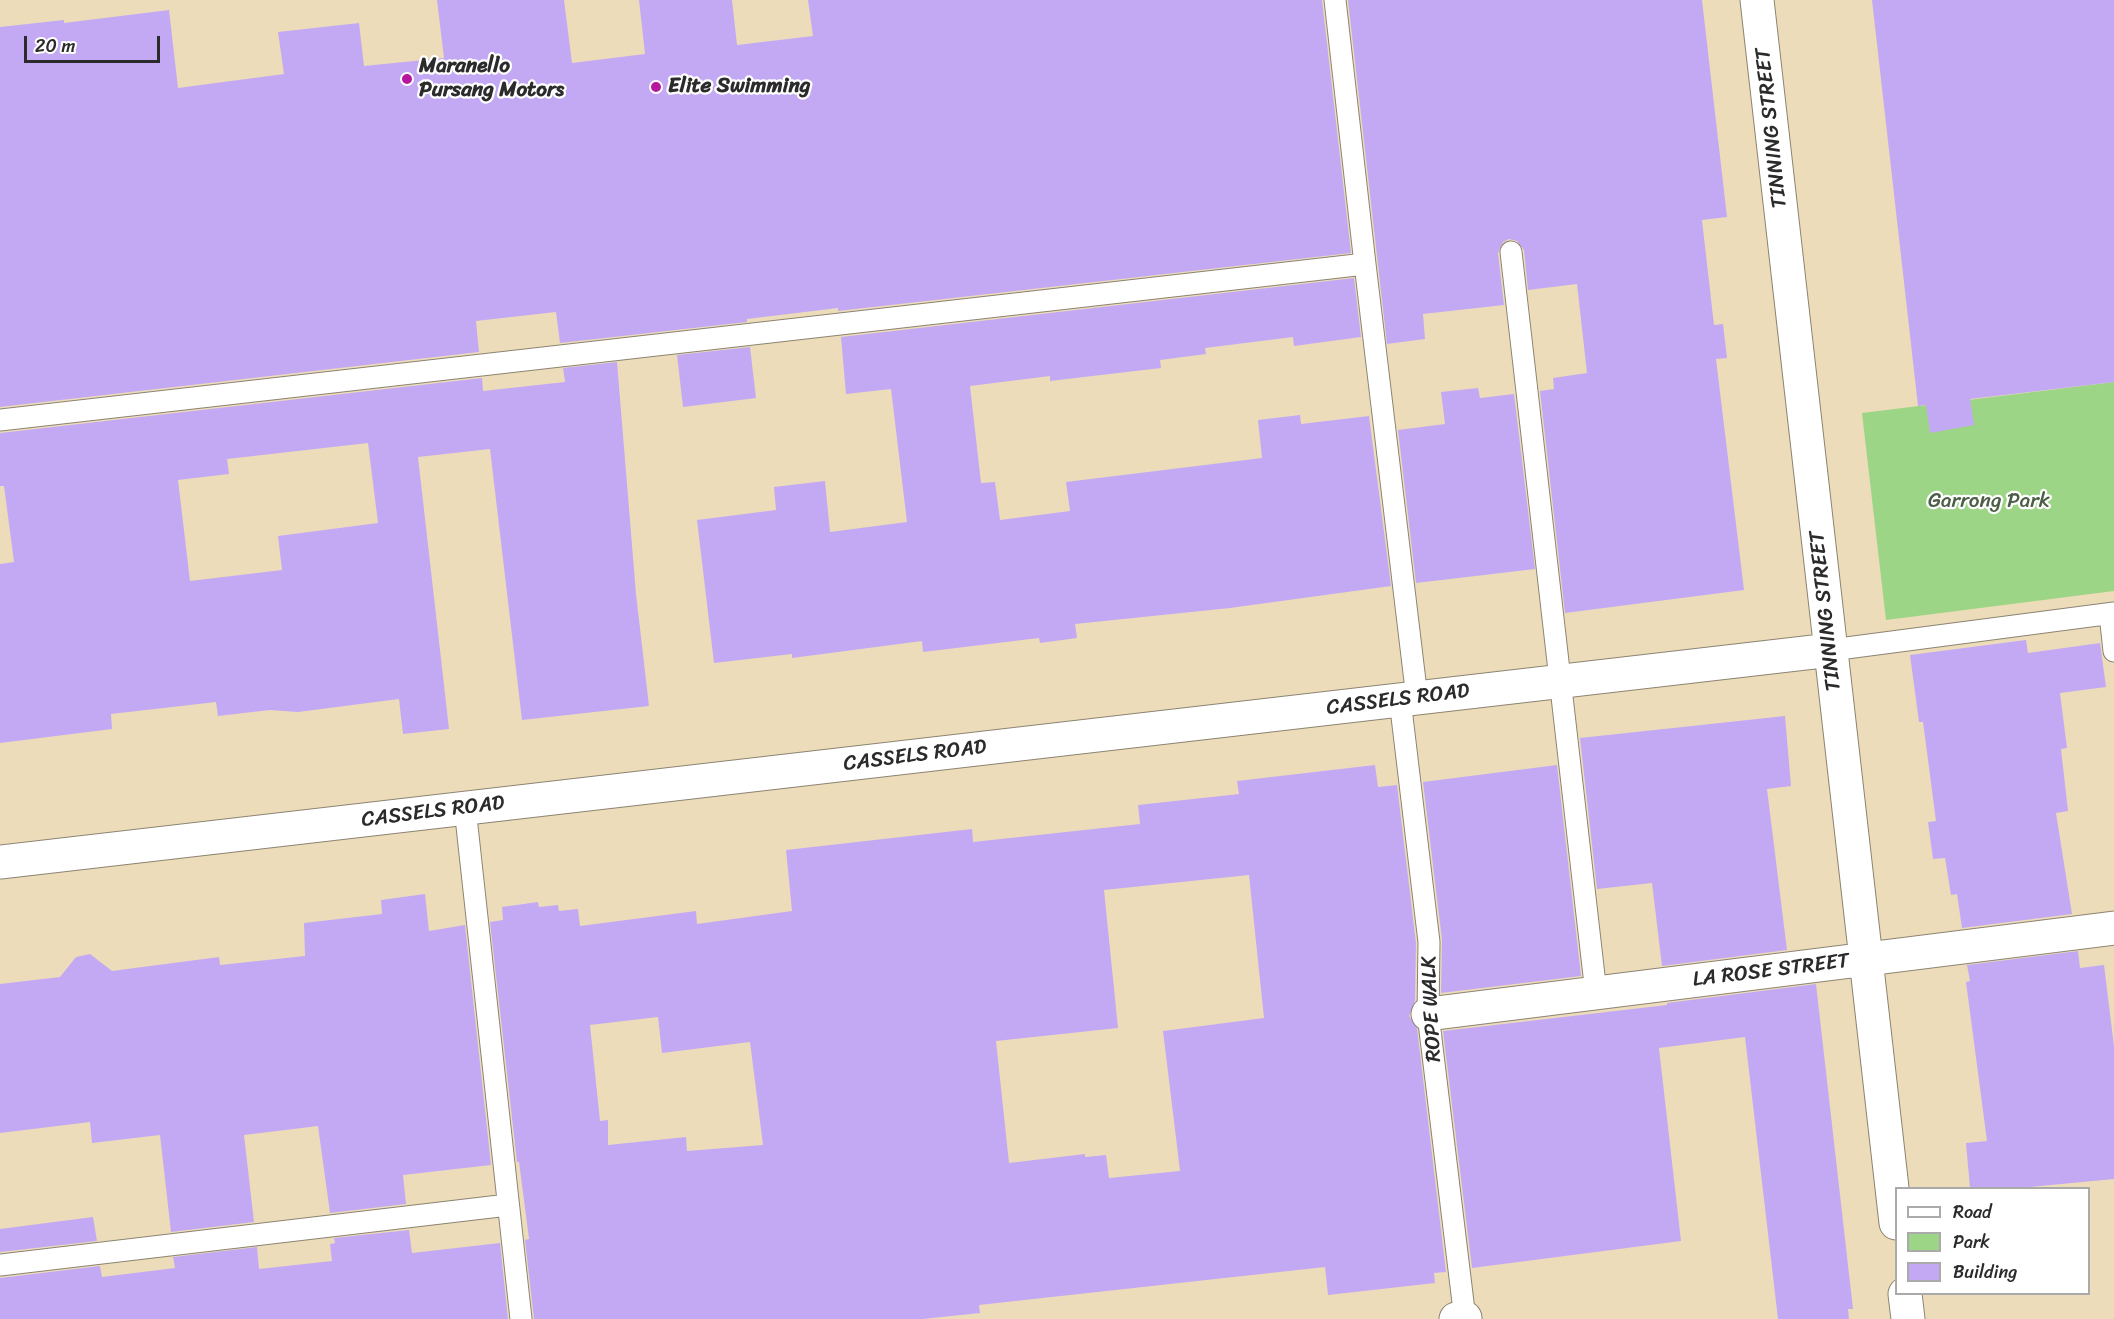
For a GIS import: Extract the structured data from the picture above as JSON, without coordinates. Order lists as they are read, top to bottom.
{
  "streets": {
    "street": ["TINNING STREET", "CASSELS ROAD", "LA ROSE STREET"],
    "lane": ["ROPE WALK"]
  },
  "crossings": [
    ["TINNING STREET", "CASSELS ROAD"],
    ["TINNING STREET", "LA ROSE STREET"],
    ["CASSELS ROAD", "ROPE WALK"],
    ["LA ROSE STREET", "ROPE WALK"]
  ],
  "parks": ["Garrong Park"],
  "places": ["Maranello Pursang Motors", "Elite Swimming"],
  "legend": ["Road", "Park", "Building"],
  "scale_bar": "20 m"
}
